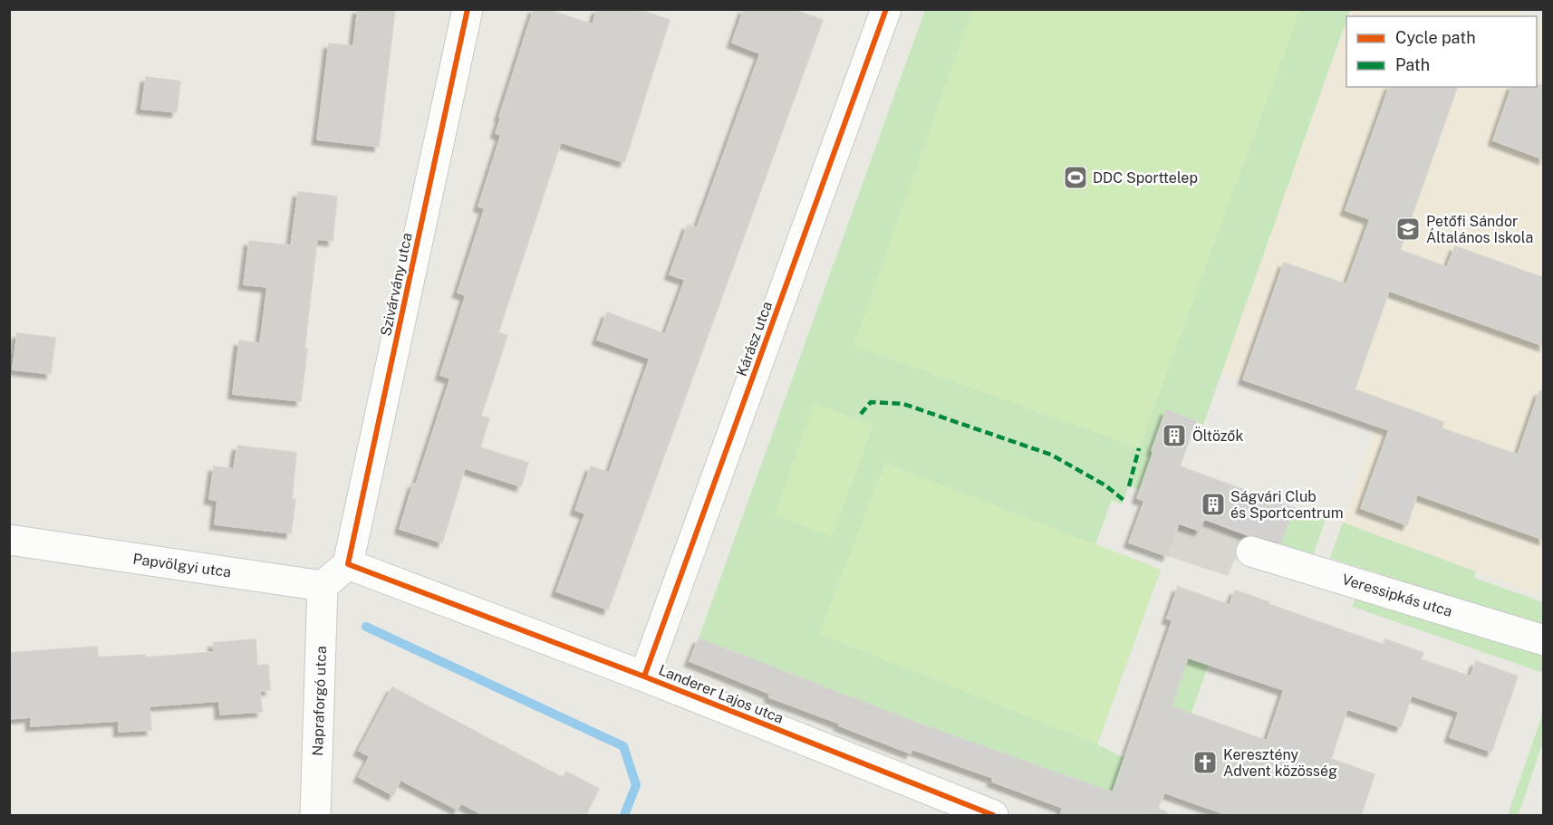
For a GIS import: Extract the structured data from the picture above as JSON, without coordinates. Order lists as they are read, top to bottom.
{
  "streets": {
    "street": [
      "Szivárvány utca",
      "Kárász utca",
      "Papvölgyi utca",
      "Veressipkás utca",
      "Landerer Lajos utca",
      "Napraforgó utca"
    ]
  },
  "crossings": [
    ["Szivárvány utca", "Landerer Lajos utca"],
    ["Kárász utca", "Landerer Lajos utca"],
    ["Papvölgyi utca", "Napraforgó utca"]
  ],
  "places": {
    "sports": ["DDC Sporttelep"],
    "school or university": ["Petőfi Sándor Általános Iskola"],
    "building": ["Öltözők", "Ságvári Club és Sportcentrum"],
    "church": ["Keresztény Advent közösség"]
  },
  "legend": ["Cycle path", "Path"]
}
